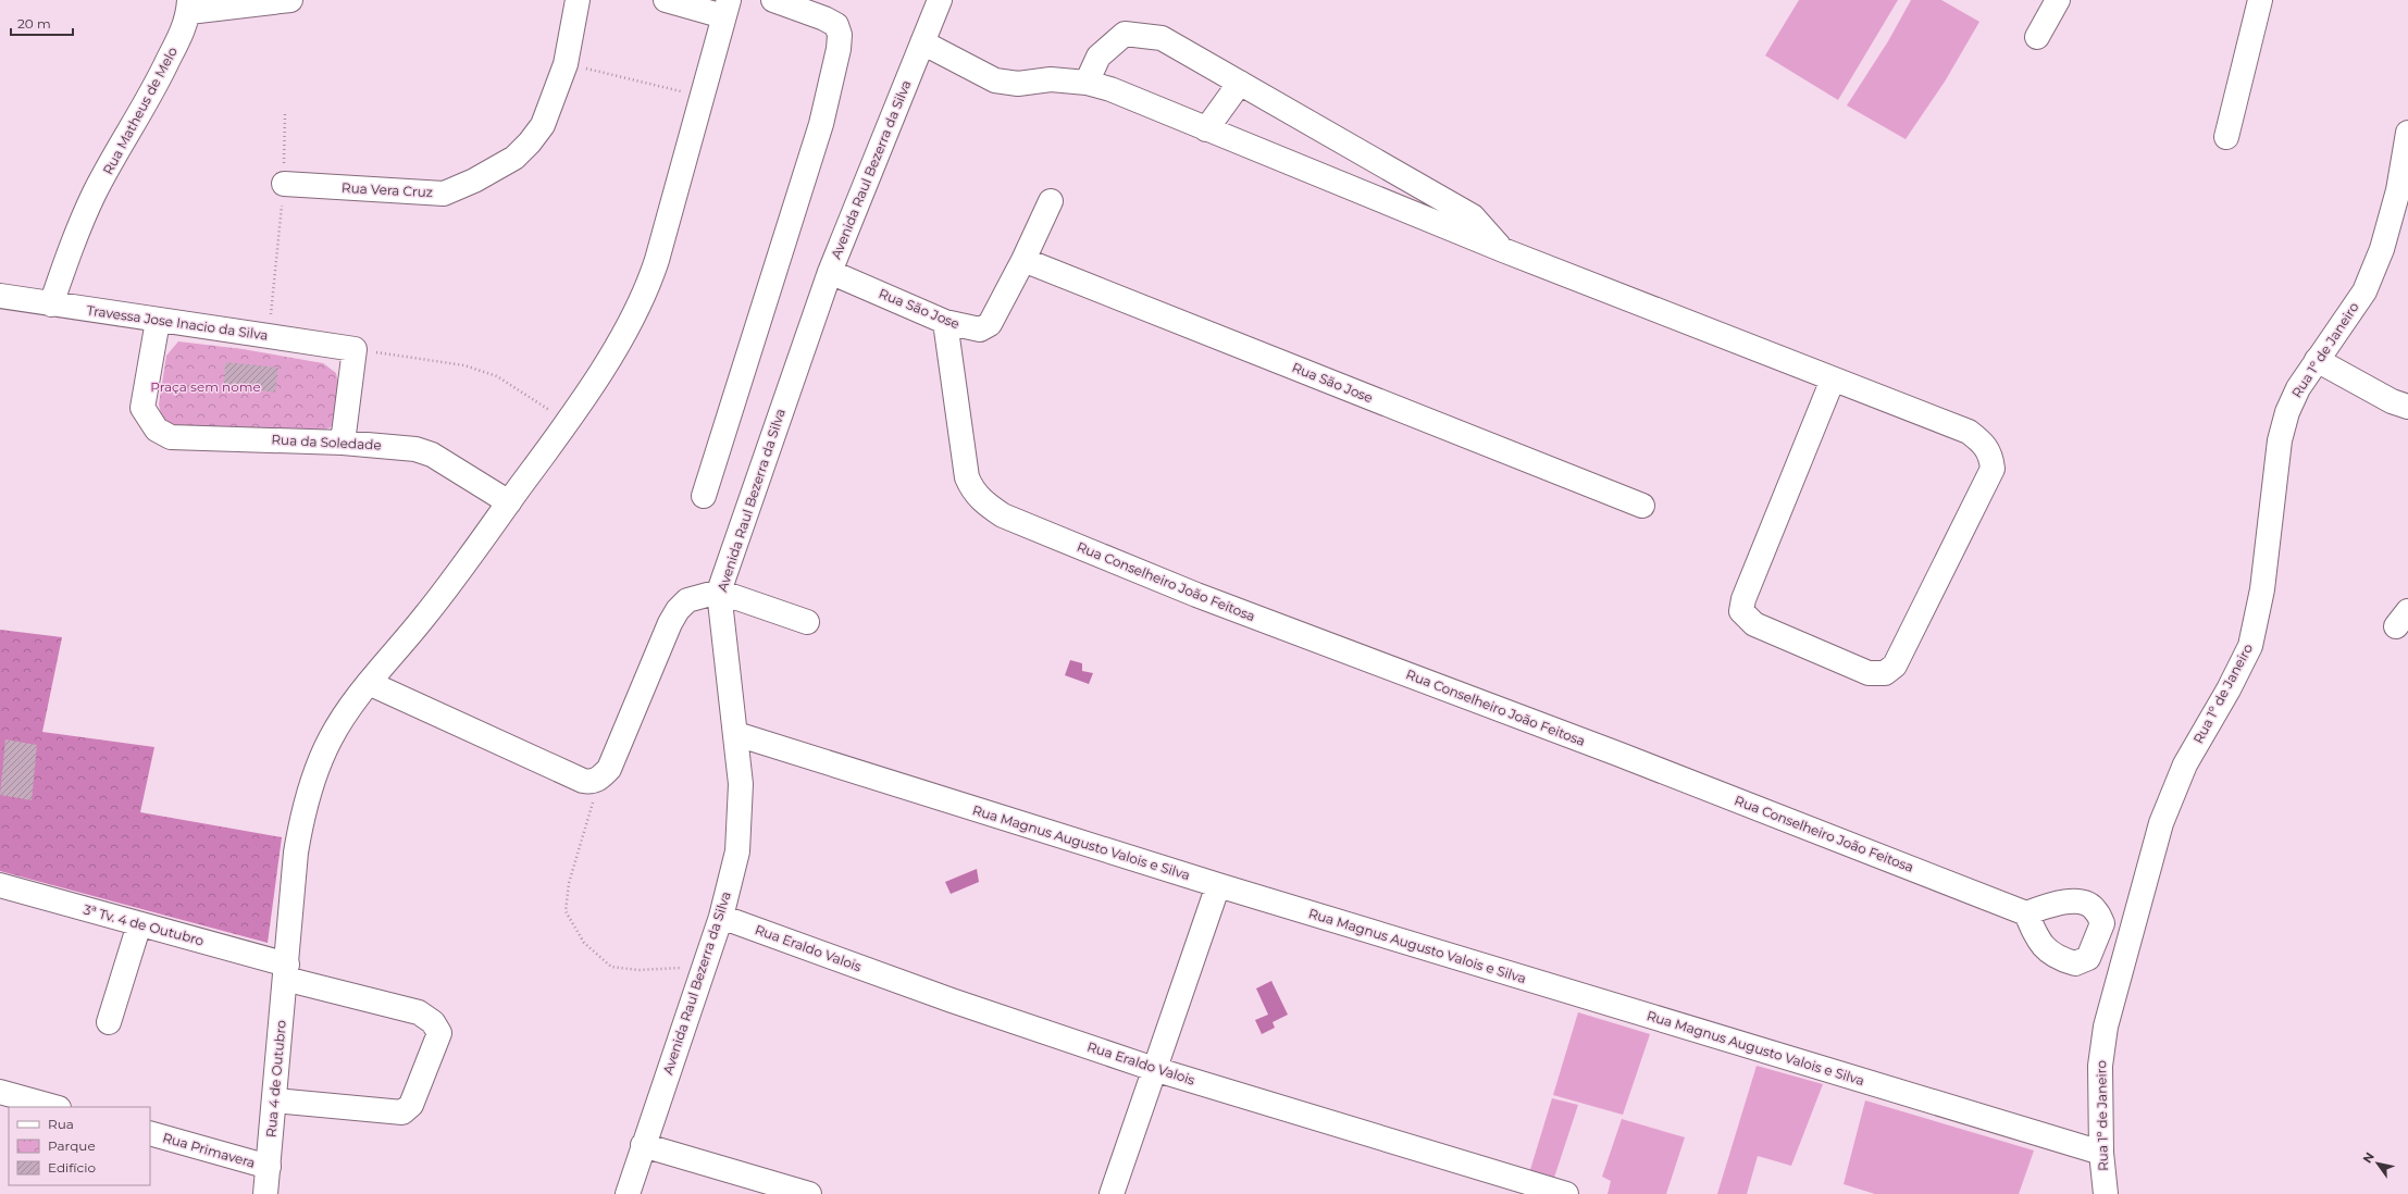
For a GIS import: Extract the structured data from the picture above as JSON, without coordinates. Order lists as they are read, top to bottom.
{
  "streets": {
    "street": [
      "Rua Matheus de Melo",
      "Avenida Raul Bezerra da Silva",
      "Rua Vera Cruz",
      "Rua São Jose",
      "Travessa Jose Inacio da Silva",
      "Rua 1º de Janeiro",
      "Rua da Soledade",
      "Rua Conselheiro João Feitosa",
      "Rua Magnus Augusto Valois e Silva",
      "3ª Tv. 4 de Outubro",
      "Rua Eraldo Valois",
      "Rua 4 de Outubro",
      "Rua Primavera"
    ]
  },
  "crossings": [
    ["Rua Matheus de Melo", "Travessa Jose Inacio da Silva"],
    ["Avenida Raul Bezerra da Silva", "Rua São Jose"],
    ["Avenida Raul Bezerra da Silva", "Rua Magnus Augusto Valois e Silva"],
    ["Avenida Raul Bezerra da Silva", "Rua Eraldo Valois"],
    ["Rua São Jose", "Rua Conselheiro João Feitosa"],
    ["Travessa Jose Inacio da Silva", "Rua da Soledade"],
    ["Rua 1º de Janeiro", "Rua Magnus Augusto Valois e Silva"],
    ["Rua da Soledade", "Rua 4 de Outubro"],
    ["3ª Tv. 4 de Outubro", "Rua 4 de Outubro"],
    ["Rua 4 de Outubro", "Rua Primavera"]
  ],
  "parks": ["Praça sem nome"],
  "legend": ["Rua", "Parque", "Edifício"],
  "scale_bar": "20 m",
  "north": "top left"
}
